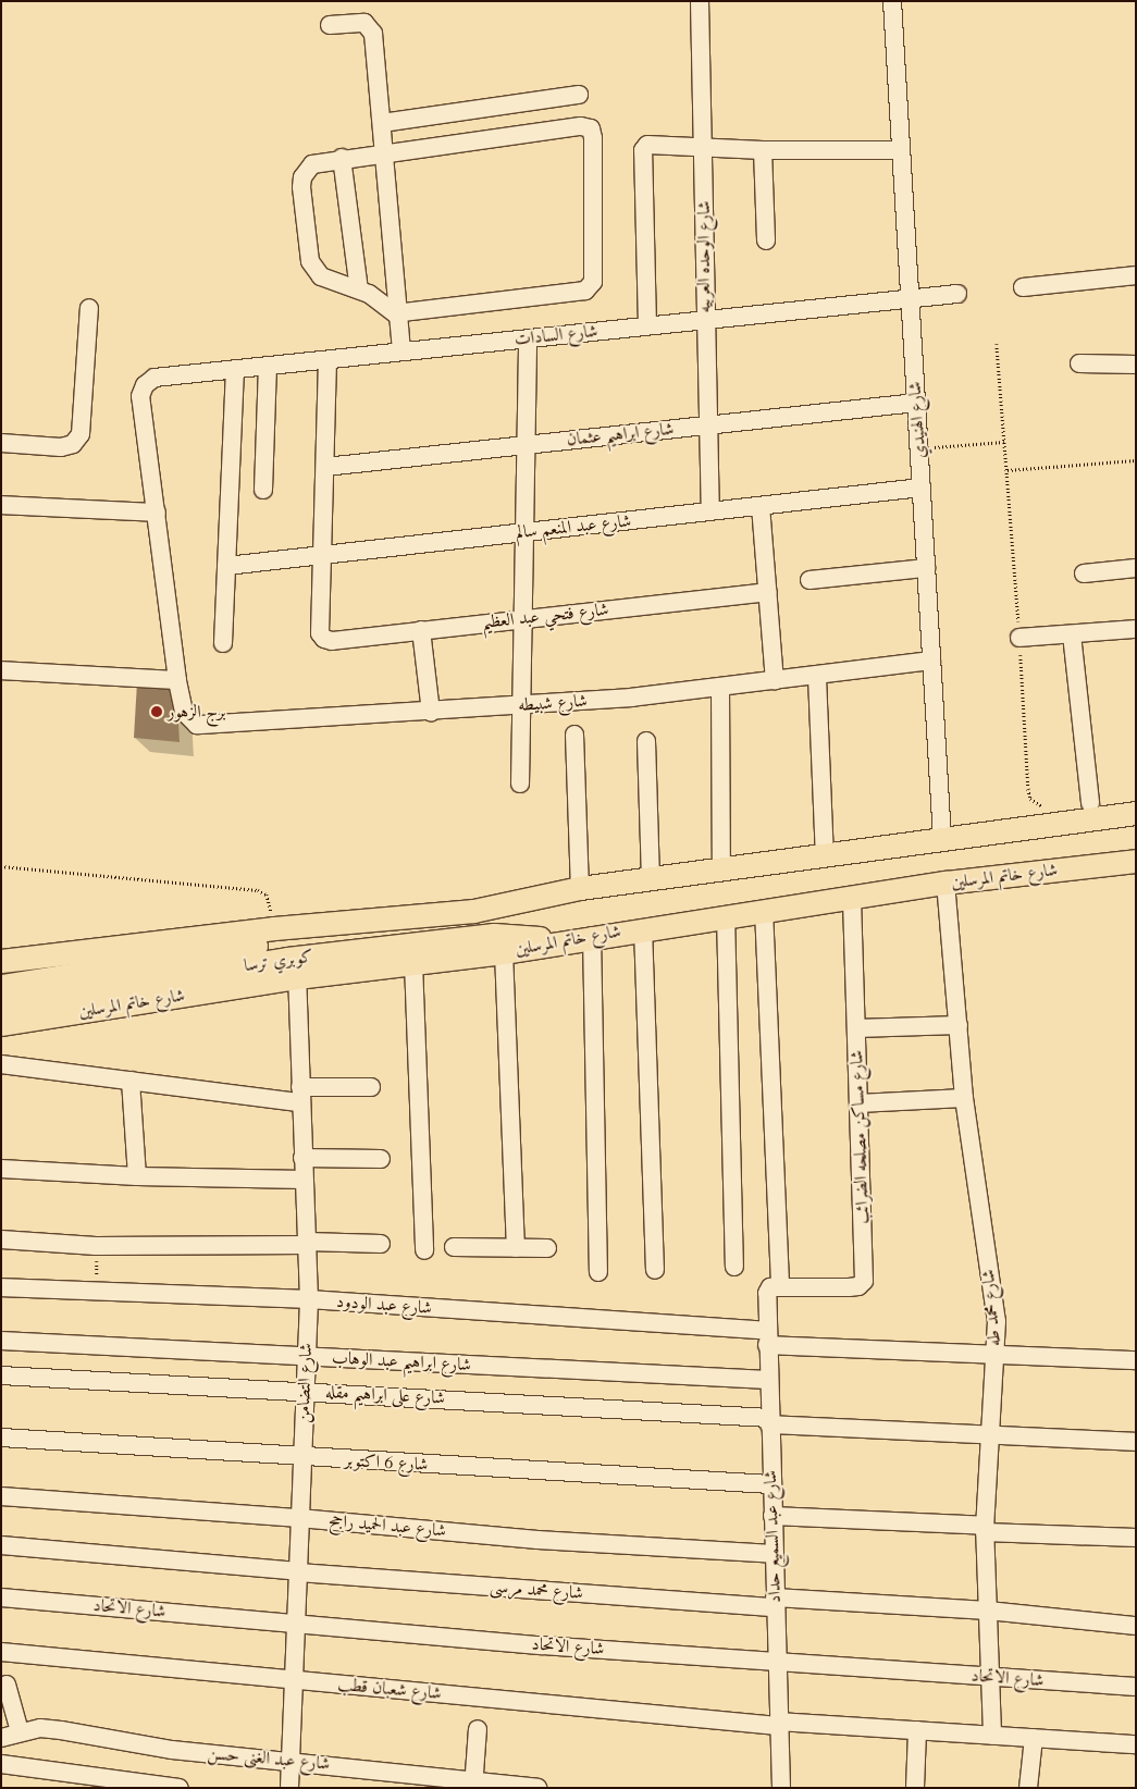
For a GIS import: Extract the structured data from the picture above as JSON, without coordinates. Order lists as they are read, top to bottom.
{
  "streets": {
    "main road": ["شارع خاتم المرسلين", "كوبري ترسا"],
    "street": [
      "شارع الوحده العربيه",
      "شارع السادات",
      "شارع الهنيدي",
      "شارع ابراهيم عثمان",
      "شارع عبد المنعم سالم",
      "شارع فتحي عبد العظيم",
      "شارع شبيطه",
      "شارع مساكن مصلحه الضرائب",
      "شارع عبد الودود",
      "شارع محمد طه",
      "شارع ابراهيم عبد الوهاب",
      "شارع التضامن",
      "شارع على ابراهيم مقله",
      "شارع 6 اكتوبر",
      "شارع عبد الحميد راجح",
      "شارع عبد السميع حداد",
      "شارع محمد مرسى",
      "شارع الاتحاد",
      "شارع شعبان قطب",
      "شارع عبد الغنى حسن"
    ]
  },
  "crossings": [
    ["شارع الوحده العربيه", "شارع السادات"],
    ["شارع الوحده العربيه", "شارع ابراهيم عثمان"],
    ["شارع الوحده العربيه", "شارع عبد المنعم سالم"],
    ["شارع السادات", "شارع الهنيدي"],
    ["شارع الهنيدي", "شارع ابراهيم عثمان"],
    ["شارع الهنيدي", "شارع عبد المنعم سالم"],
    ["شارع الهنيدي", "شارع شبيطه"],
    ["شارع عبد المنعم سالم", "شارع فتحي عبد العظيم"],
    ["شارع خاتم المرسلين", "كوبري ترسا"],
    ["شارع خاتم المرسلين", "شارع مساكن مصلحه الضرائب"],
    ["شارع خاتم المرسلين", "شارع محمد طه"],
    ["شارع خاتم المرسلين", "شارع التضامن"],
    ["شارع خاتم المرسلين", "شارع عبد السميع حداد"],
    ["شارع مساكن مصلحه الضرائب", "شارع عبد السميع حداد"],
    ["شارع عبد الودود", "شارع محمد طه"],
    ["شارع عبد الودود", "شارع التضامن"],
    ["شارع عبد الودود", "شارع عبد السميع حداد"],
    ["شارع محمد طه", "شارع على ابراهيم مقله"],
    ["شارع محمد طه", "شارع محمد مرسى"],
    ["شارع محمد طه", "شارع الاتحاد"],
    ["شارع محمد طه", "شارع شعبان قطب"],
    ["شارع ابراهيم عبد الوهاب", "شارع التضامن"],
    ["شارع ابراهيم عبد الوهاب", "شارع عبد السميع حداد"],
    ["شارع التضامن", "شارع على ابراهيم مقله"],
    ["شارع التضامن", "شارع 6 اكتوبر"],
    ["شارع التضامن", "شارع عبد الحميد راجح"],
    ["شارع التضامن", "شارع محمد مرسى"],
    ["شارع التضامن", "شارع الاتحاد"],
    ["شارع التضامن", "شارع شعبان قطب"],
    ["شارع التضامن", "شارع عبد الغنى حسن"],
    ["شارع على ابراهيم مقله", "شارع عبد السميع حداد"],
    ["شارع 6 اكتوبر", "شارع عبد السميع حداد"],
    ["شارع عبد الحميد راجح", "شارع عبد السميع حداد"],
    ["شارع عبد السميع حداد", "شارع محمد مرسى"],
    ["شارع عبد السميع حداد", "شارع الاتحاد"],
    ["شارع عبد السميع حداد", "شارع شعبان قطب"]
  ],
  "places": ["برج الزهور"]
}
